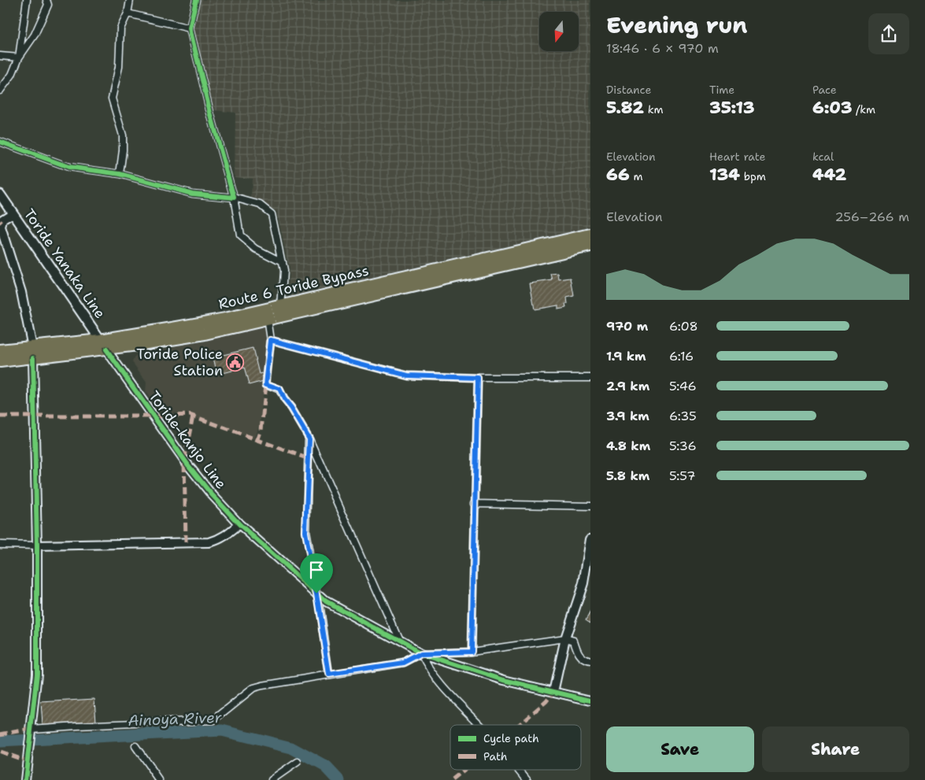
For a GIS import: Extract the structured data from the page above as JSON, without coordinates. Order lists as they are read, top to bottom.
{
  "streets": {
    "highway": ["Route 6 Toride Bypass"],
    "main road": ["Toride Yanaka Line"],
    "street": ["Toride-kanjo Line"]
  },
  "crossings": [
    ["Toride Yanaka Line", "Route 6 Toride Bypass"],
    ["Toride Yanaka Line", "Toride-kanjo Line"],
    ["Route 6 Toride Bypass", "Toride-kanjo Line"]
  ],
  "water": ["Ainoya River"],
  "places": {
    "public building": ["Toride Police Station"]
  },
  "legend": ["Cycle path", "Path"],
  "north": "bottom",
  "page": {
    "heading": ["Evening run", "18:46 · 6 × 970 m"],
    "stats": [
      ["Distance", "5.82 km"],
      ["Time", "35:13"],
      ["Pace", "6:03 /km"],
      ["Elevation", "66 m"],
      ["Heart rate", "134 bpm"],
      ["kcal", "442"]
    ],
    "chart": ["Elevation", "256–266 m"],
    "list": [
      {
        "name": "970 m",
        "note": "6:08"
      },
      {
        "name": "1.9 km",
        "note": "6:16"
      },
      {
        "name": "2.9 km",
        "note": "5:46"
      },
      {
        "name": "3.9 km",
        "note": "6:35"
      },
      {
        "name": "4.8 km",
        "note": "5:36"
      },
      {
        "name": "5.8 km",
        "note": "5:57"
      }
    ],
    "buttons": ["Save", "Share"]
  }
}
